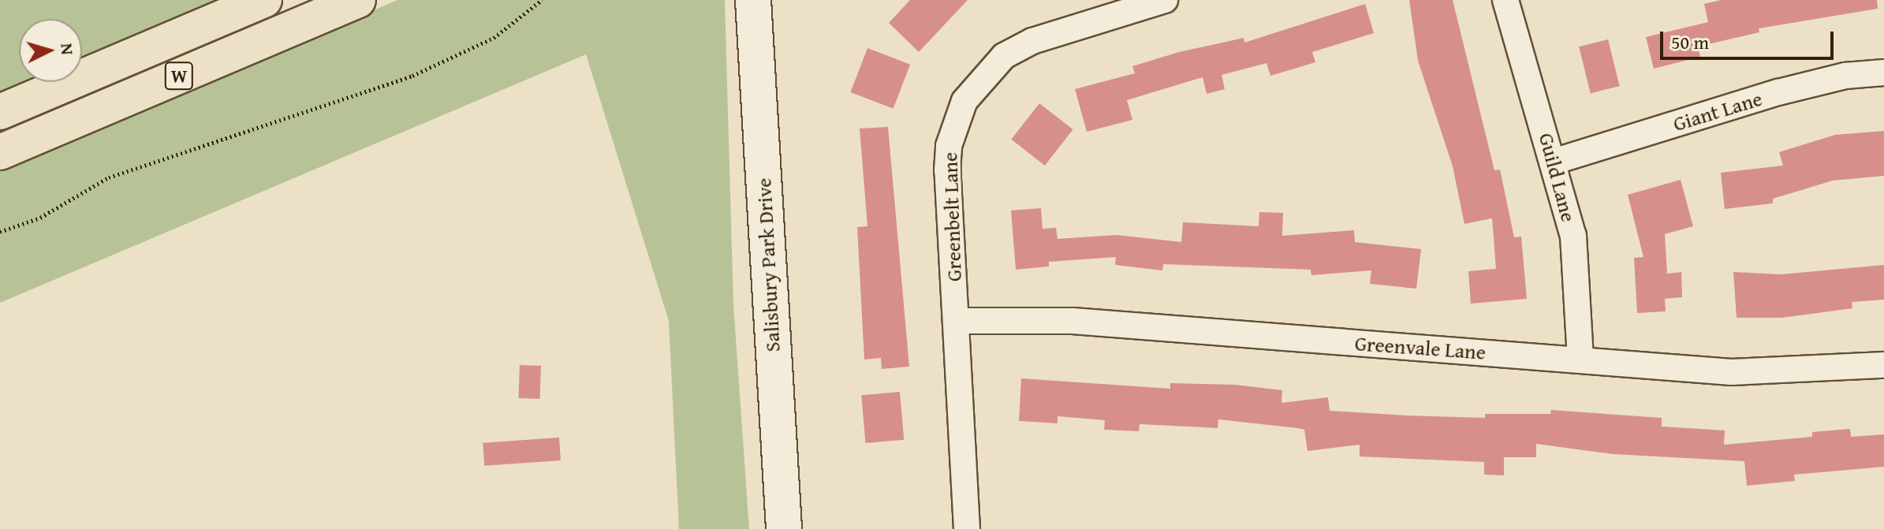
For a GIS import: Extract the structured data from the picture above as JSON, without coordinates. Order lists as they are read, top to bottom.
{
  "streets": {
    "highway": ["W"],
    "main road": ["Salisbury Park Drive"],
    "street": [
      "Giant Lane",
      "Guild Lane",
      "Greenbelt Lane",
      "Greenvale Lane"
    ]
  },
  "crossings": [
    ["Giant Lane", "Guild Lane"],
    ["Guild Lane", "Greenvale Lane"],
    ["Greenbelt Lane", "Greenvale Lane"]
  ],
  "scale_bar": "50 m",
  "north": "right"
}
